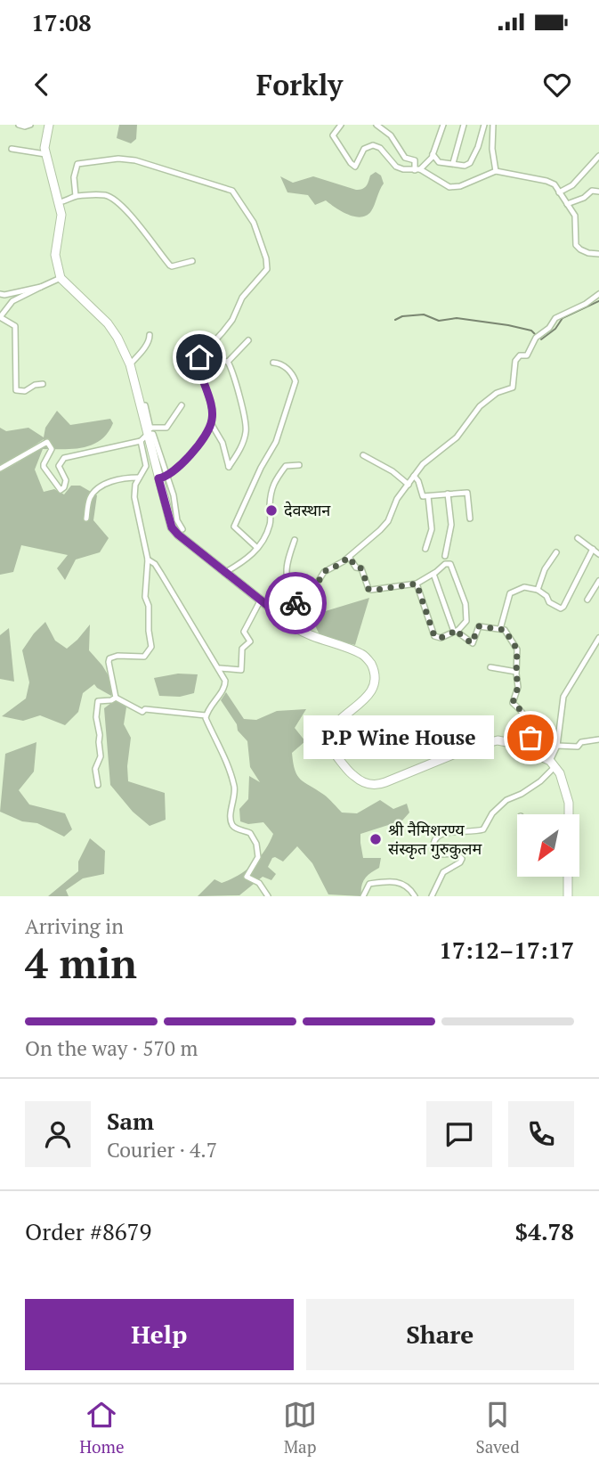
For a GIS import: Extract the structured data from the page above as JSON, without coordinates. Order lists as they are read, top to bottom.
{
  "places": ["देवस्थान", "P.P Wine House", "श्री नैमिशरण्य संस्कृत गुरुकुलम"],
  "north": "bottom left",
  "page": {
    "status": "17:08",
    "header": "Forkly",
    "bubble": "P.P Wine House",
    "heading": ["4 min", "Arriving in", "17:12–17:17"],
    "panel": [
      "Sam",
      "Courier · 4.7",
      "Order #8679",
      "$4.78"
    ],
    "bar": "On the way · 570 m",
    "buttons": ["Help", "Share"],
    "tabs": ["Home", "Map", "Saved"]
  }
}
